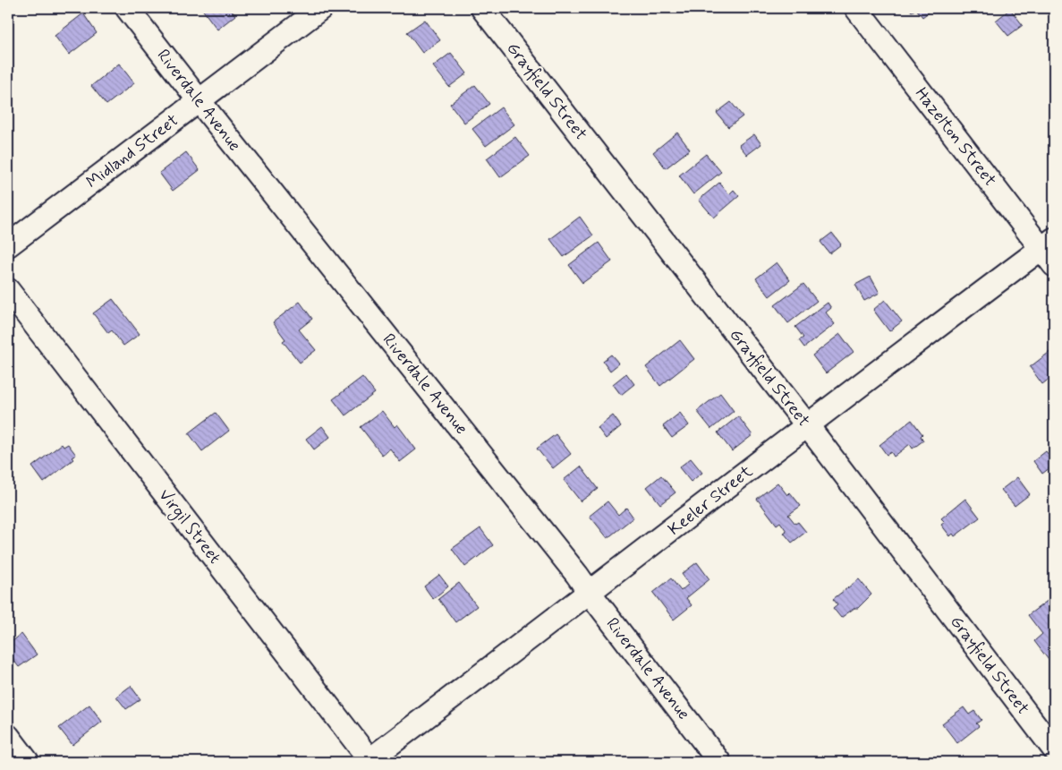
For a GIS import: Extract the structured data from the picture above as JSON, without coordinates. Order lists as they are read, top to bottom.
{
  "streets": {
    "street": [
      "Grayfield Street",
      "Riverdale Avenue",
      "Hazelton Street",
      "Midland Street",
      "Keeler Street",
      "Virgil Street"
    ]
  },
  "crossings": [
    ["Grayfield Street", "Keeler Street"],
    ["Riverdale Avenue", "Midland Street"],
    ["Riverdale Avenue", "Keeler Street"],
    ["Hazelton Street", "Keeler Street"],
    ["Keeler Street", "Virgil Street"]
  ]
}
